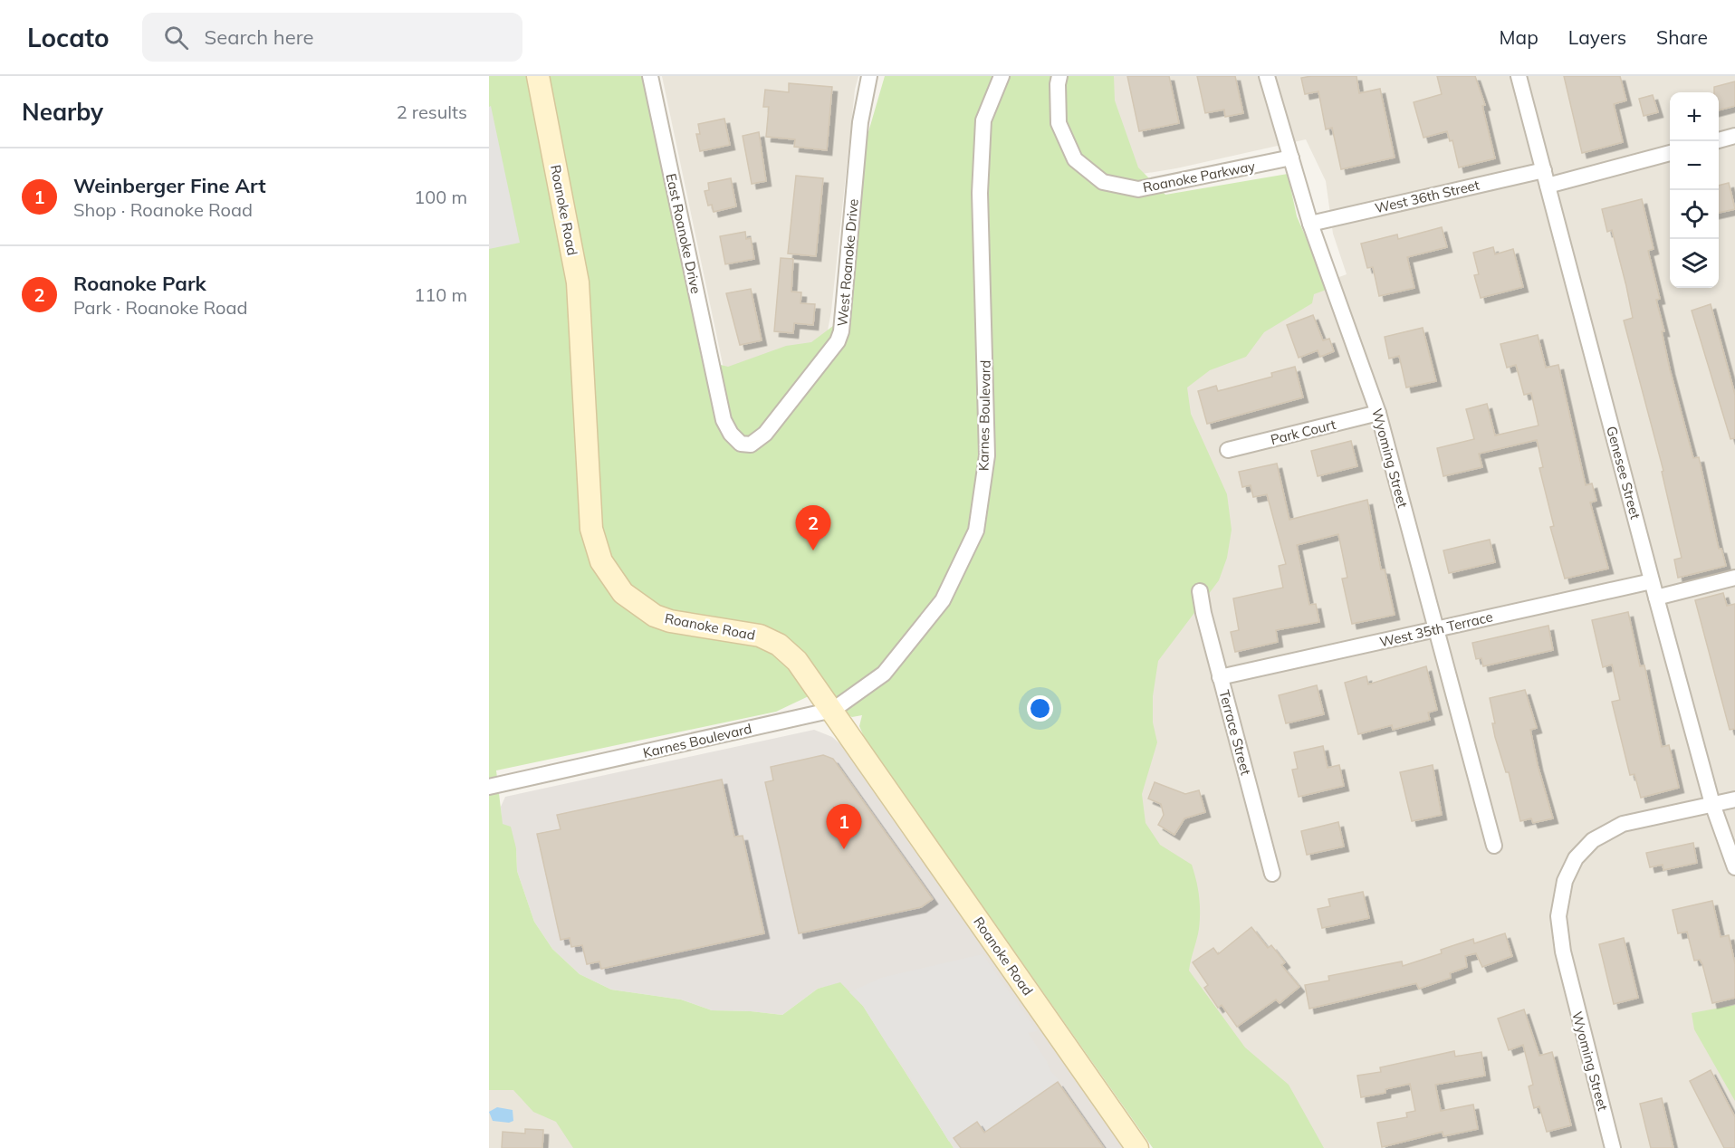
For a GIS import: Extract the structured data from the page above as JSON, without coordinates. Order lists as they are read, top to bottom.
{
  "streets": {
    "street": [
      "Roanoke Parkway",
      "West 36th Street",
      "Roanoke Road",
      "East Roanoke Drive",
      "West Roanoke Drive",
      "Karnes Boulevard",
      "Park Court",
      "Wyoming Street",
      "Genesee Street",
      "West 35th Terrace",
      "Terrace Street"
    ]
  },
  "crossings": [
    ["Roanoke Parkway", "Wyoming Street"],
    ["West 36th Street", "Wyoming Street"],
    ["West 36th Street", "Genesee Street"],
    ["Roanoke Road", "Karnes Boulevard"],
    ["East Roanoke Drive", "West Roanoke Drive"],
    ["Park Court", "Wyoming Street"],
    ["Wyoming Street", "Genesee Street"],
    ["Wyoming Street", "West 35th Terrace"],
    ["Genesee Street", "West 35th Terrace"],
    ["West 35th Terrace", "Terrace Street"]
  ],
  "page": {
    "header": "Locato",
    "search": "Search here",
    "nav": ["Map", "Layers", "Share"],
    "heading": ["Nearby", "2 results"],
    "map_buttons": ["+", "−"],
    "list": [
      {
        "mark": "1",
        "name": "Weinberger Fine Art",
        "note": "Shop · Roanoke Road",
        "value": "100 m"
      },
      {
        "mark": "2",
        "name": "Roanoke Park",
        "note": "Park · Roanoke Road",
        "value": "110 m"
      }
    ],
    "pins": ["2", "1"]
  }
}
